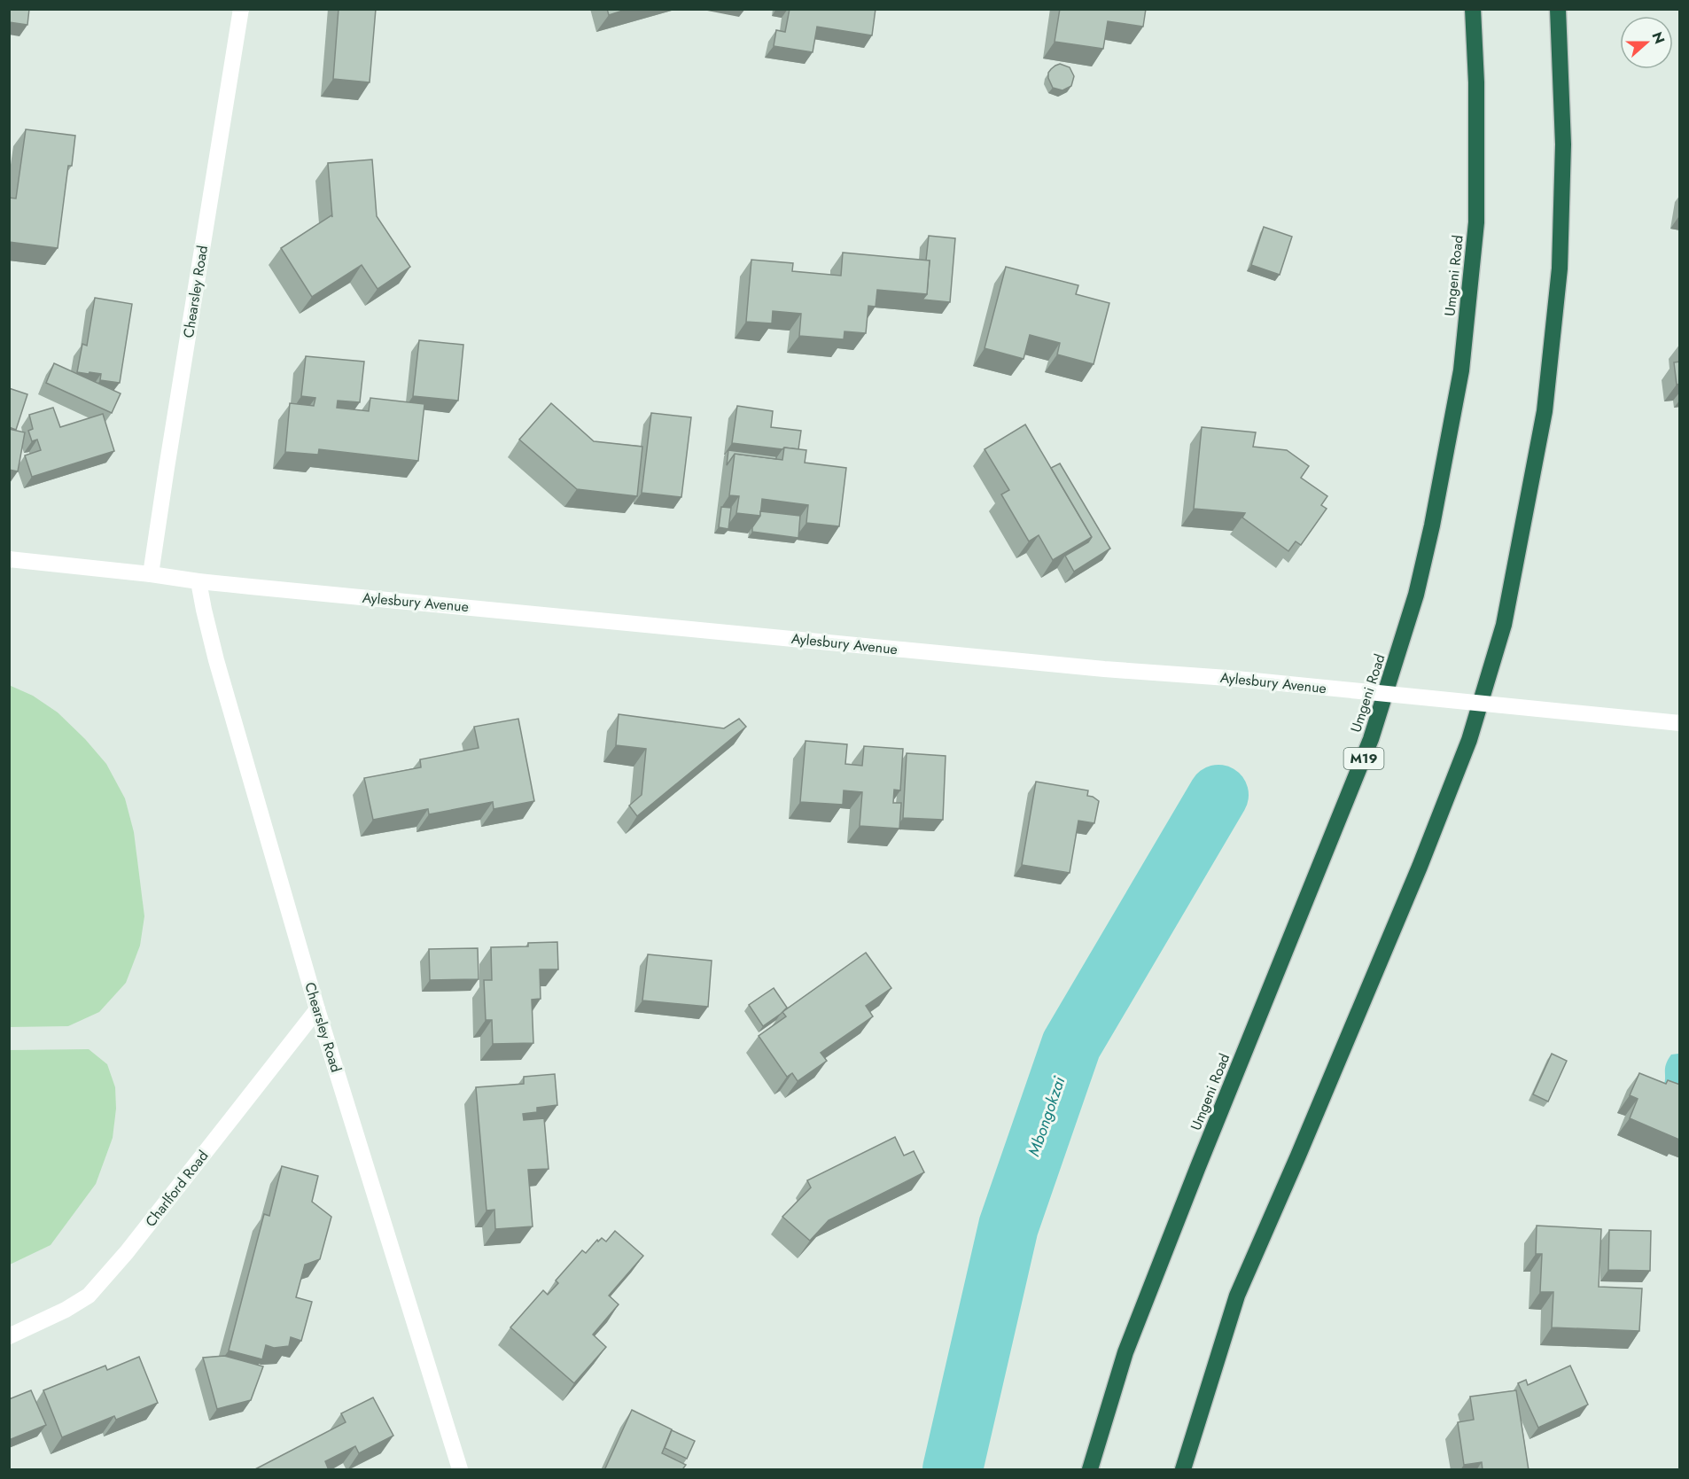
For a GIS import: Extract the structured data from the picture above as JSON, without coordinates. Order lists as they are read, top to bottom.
{
  "streets": {
    "highway": ["Umgeni Road", "M19"],
    "street": ["Chearsley Road", "Aylesbury Avenue", "Charlford Road"]
  },
  "crossings": [
    ["Chearsley Road", "Aylesbury Avenue"],
    ["Chearsley Road", "Charlford Road"]
  ],
  "water": ["Mbongokzai"],
  "north": "right"
}
